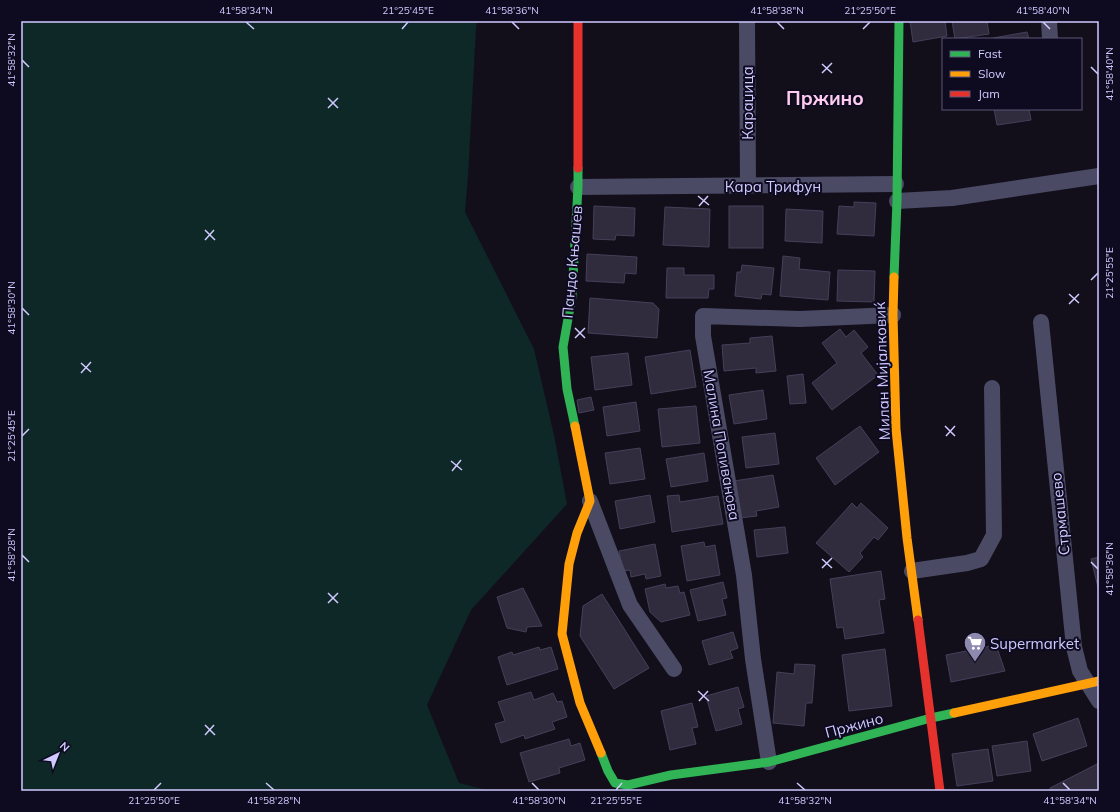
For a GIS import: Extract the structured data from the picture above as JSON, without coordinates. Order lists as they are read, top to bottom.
{
  "streets": {
    "street": [
      "Караџица",
      "Кара Трифун",
      "Пандо Књашев",
      "Милан Мијалковиќ",
      "Малина Попиванова",
      "Стрмашево",
      "Пржино"
    ]
  },
  "crossings": [
    ["Караџица", "Кара Трифун"],
    ["Кара Трифун", "Пандо Књашев"],
    ["Кара Трифун", "Милан Мијалковиќ"],
    ["Пандо Књашев", "Пржино"],
    ["Милан Мијалковиќ", "Малина Попиванова"],
    ["Милан Мијалковиќ", "Пржино"],
    ["Малина Попиванова", "Пржино"],
    ["Стрмашево", "Пржино"]
  ],
  "districts": ["Пржино"],
  "places": {
    "supermarket": ["Supermarket"]
  },
  "legend": ["Fast", "Slow", "Jam"],
  "north": "top right",
  "coordinates": [
    "41°58'34\"N",
    "21°25'45\"E",
    "41°58'36\"N",
    "41°58'38\"N",
    "21°25'50\"E",
    "41°58'40\"N",
    "41°58'32\"N",
    "21°25'55\"E",
    "41°58'30\"N",
    "41°58'28\"N"
  ]
}
